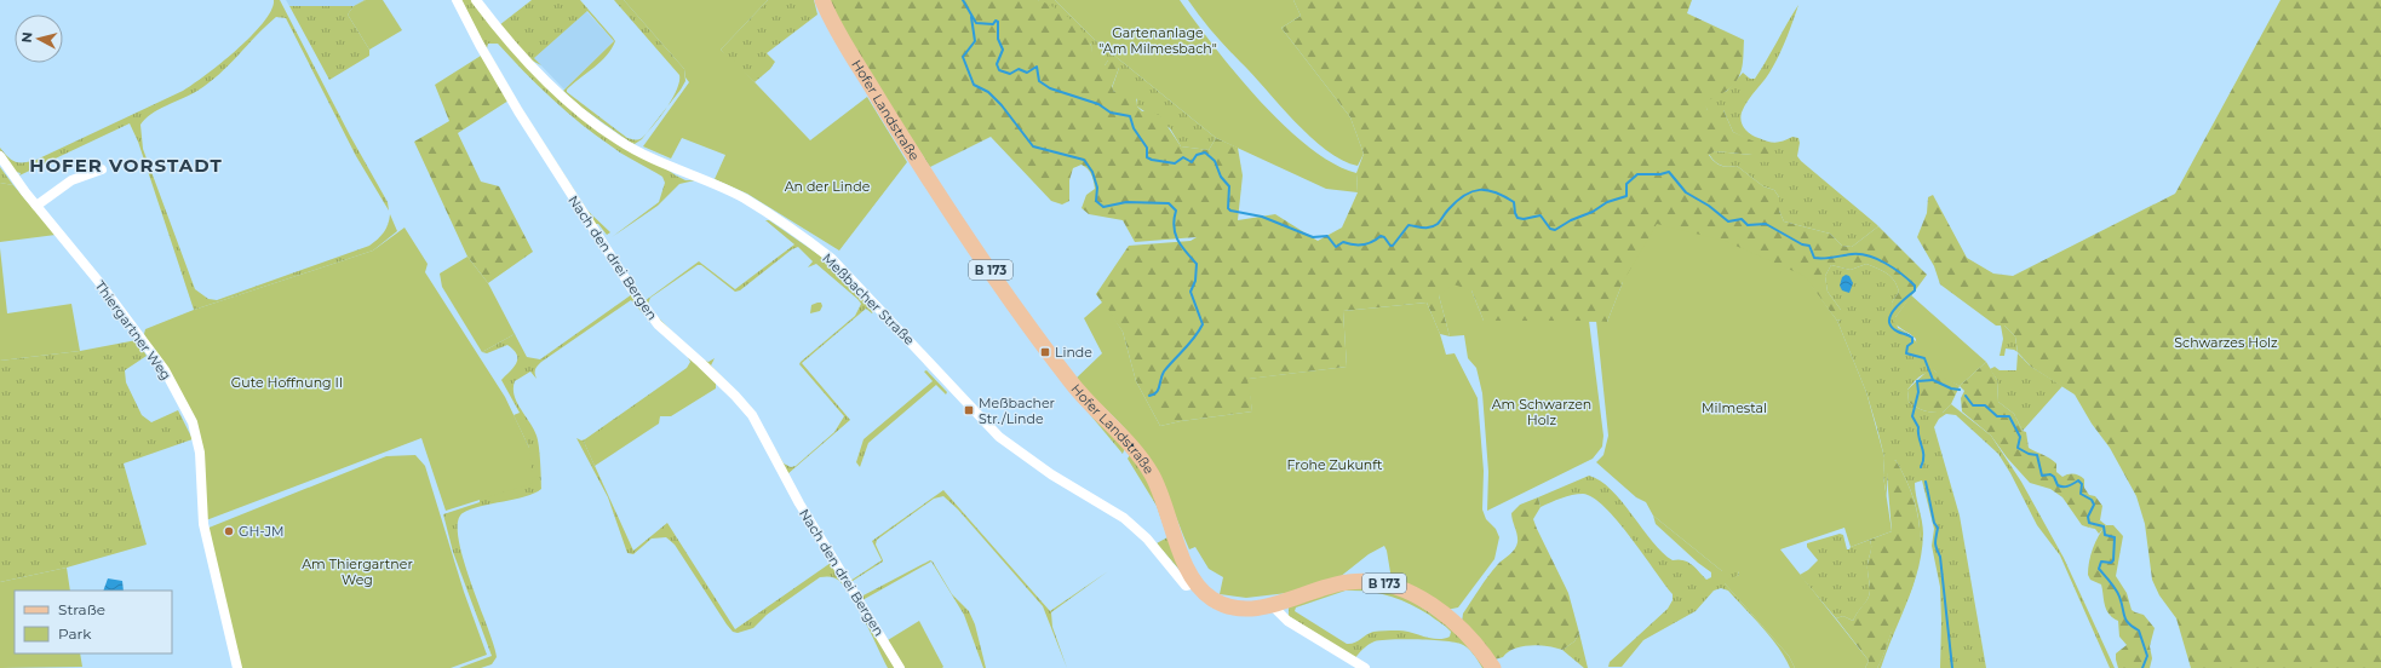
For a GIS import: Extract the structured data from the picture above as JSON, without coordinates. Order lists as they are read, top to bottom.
{
  "streets": {
    "main road": ["Hofer Landstraße", "B 173"],
    "street": ["Nach den drei Bergen", "Meßbacher Straße", "Thiergartner Weg"]
  },
  "crossings": [
    ["Hofer Landstraße", "Meßbacher Straße"]
  ],
  "districts": ["HOFER VORSTADT"],
  "parks": [
    "Gartenanlage \"Am Milmesbach\"",
    "An der Linde",
    "Schwarzes Holz",
    "Gute Hoffnung II",
    "Am Schwarzen Holz",
    "Milmestal",
    "Frohe Zukunft",
    "Am Thiergartner Weg"
  ],
  "places": {
    "transit": ["Linde", "Meßbacher Str./Linde"],
    "other": ["GH-JM"]
  },
  "legend": ["Straße", "Park"],
  "north": "left"
}
